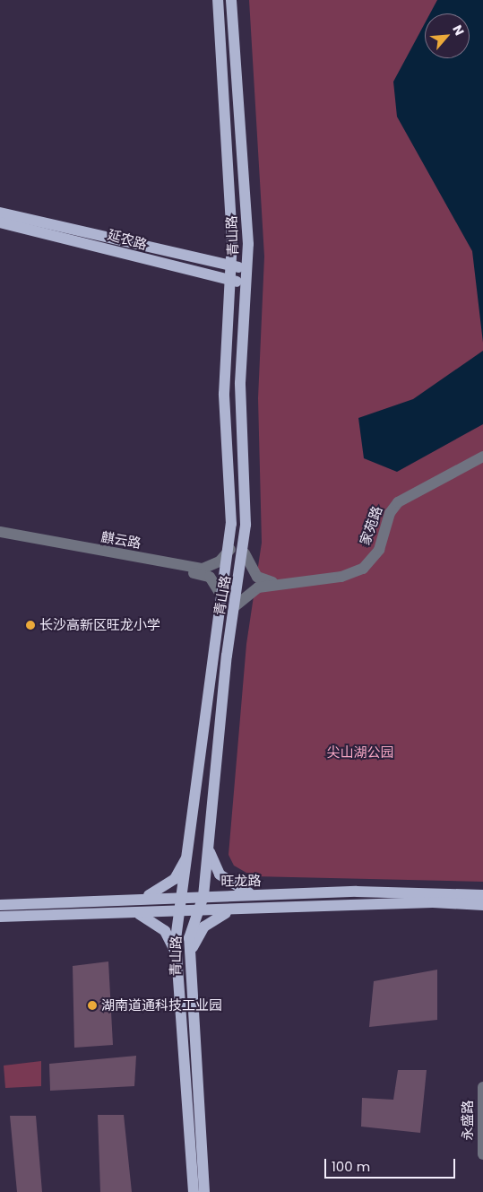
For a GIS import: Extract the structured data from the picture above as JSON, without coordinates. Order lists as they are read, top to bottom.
{
  "streets": {
    "main road": ["青山路", "延农路", "旺龙路"],
    "street": ["家苑路", "麒云路", "永盛路"]
  },
  "crossings": [
    ["青山路", "延农路"],
    ["青山路", "家苑路"],
    ["青山路", "麒云路"],
    ["青山路", "旺龙路"]
  ],
  "parks": ["尖山湖公园"],
  "places": ["长沙高新区旺龙小学", "湖南道通科技工业园"],
  "scale_bar": "100 m",
  "north": "top right"
}
